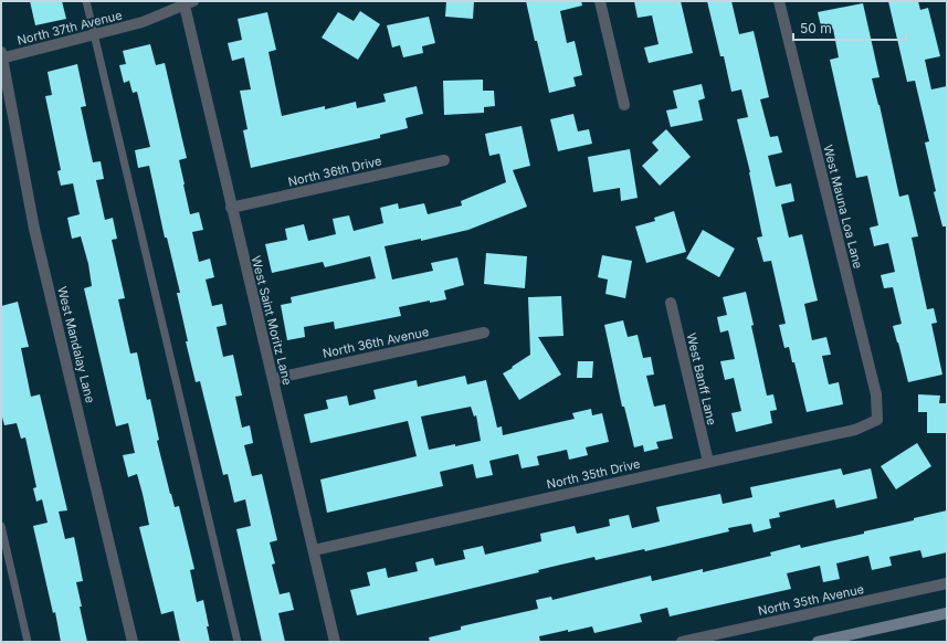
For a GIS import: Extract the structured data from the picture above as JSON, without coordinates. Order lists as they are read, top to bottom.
{
  "streets": {
    "street": [
      "North 37th Avenue",
      "North 36th Drive",
      "West Mauna Loa Lane",
      "West Saint Moritz Lane",
      "North 36th Avenue",
      "West Mandalay Lane",
      "West Banff Lane",
      "North 35th Drive",
      "North 35th Avenue"
    ]
  },
  "crossings": [
    ["North 37th Avenue", "West Saint Moritz Lane"],
    ["North 37th Avenue", "West Mandalay Lane"],
    ["North 36th Drive", "West Saint Moritz Lane"],
    ["West Mauna Loa Lane", "North 35th Drive"],
    ["West Saint Moritz Lane", "North 36th Avenue"],
    ["West Saint Moritz Lane", "North 35th Drive"],
    ["West Banff Lane", "North 35th Drive"]
  ],
  "scale_bar": "50 m"
}
